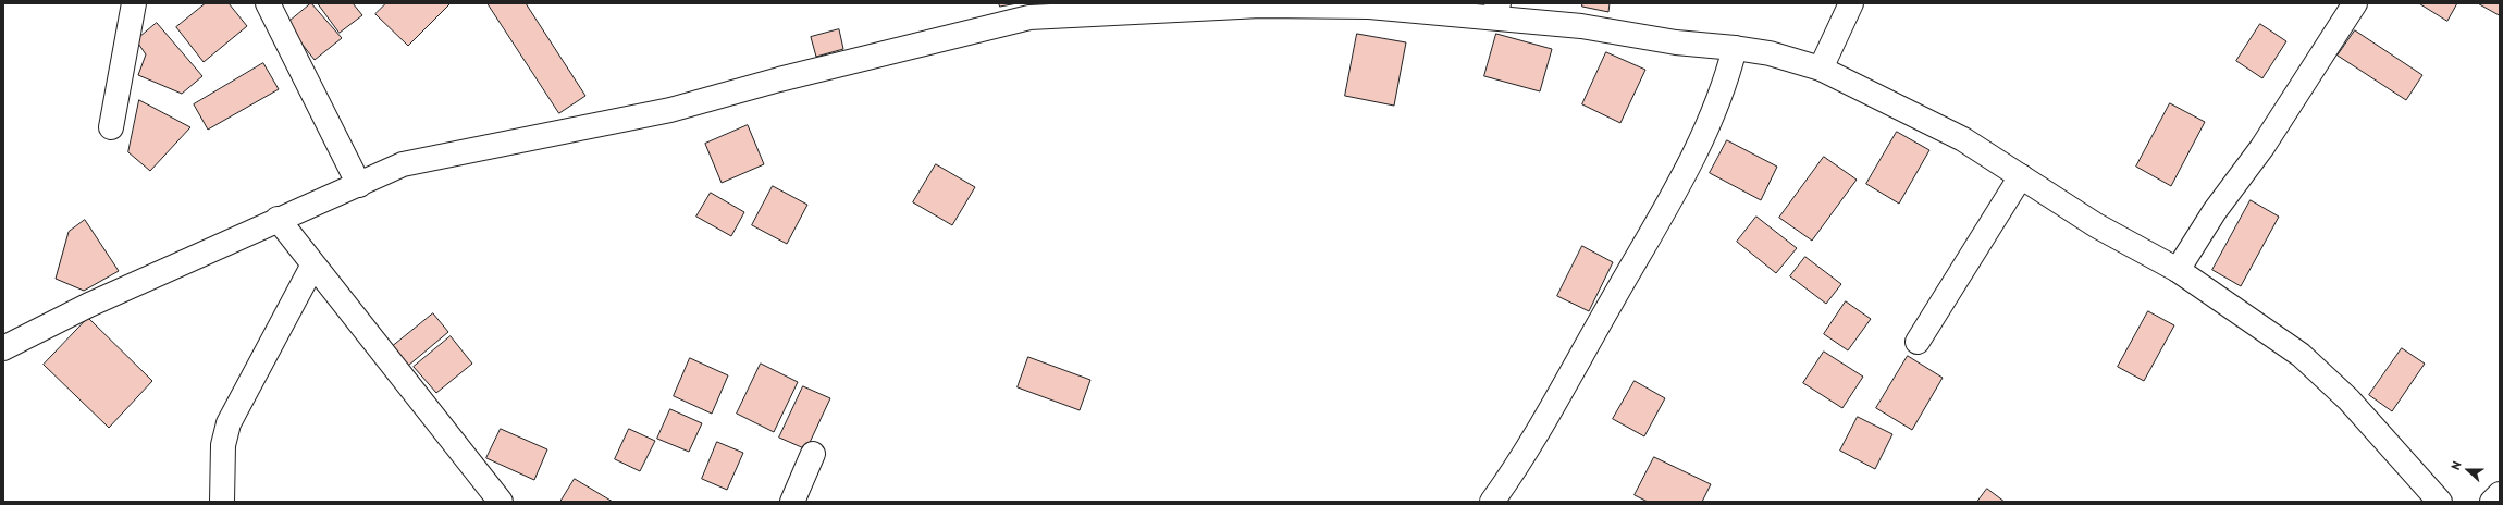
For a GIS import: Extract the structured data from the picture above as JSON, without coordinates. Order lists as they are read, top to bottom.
{
  "north": "left"
}
